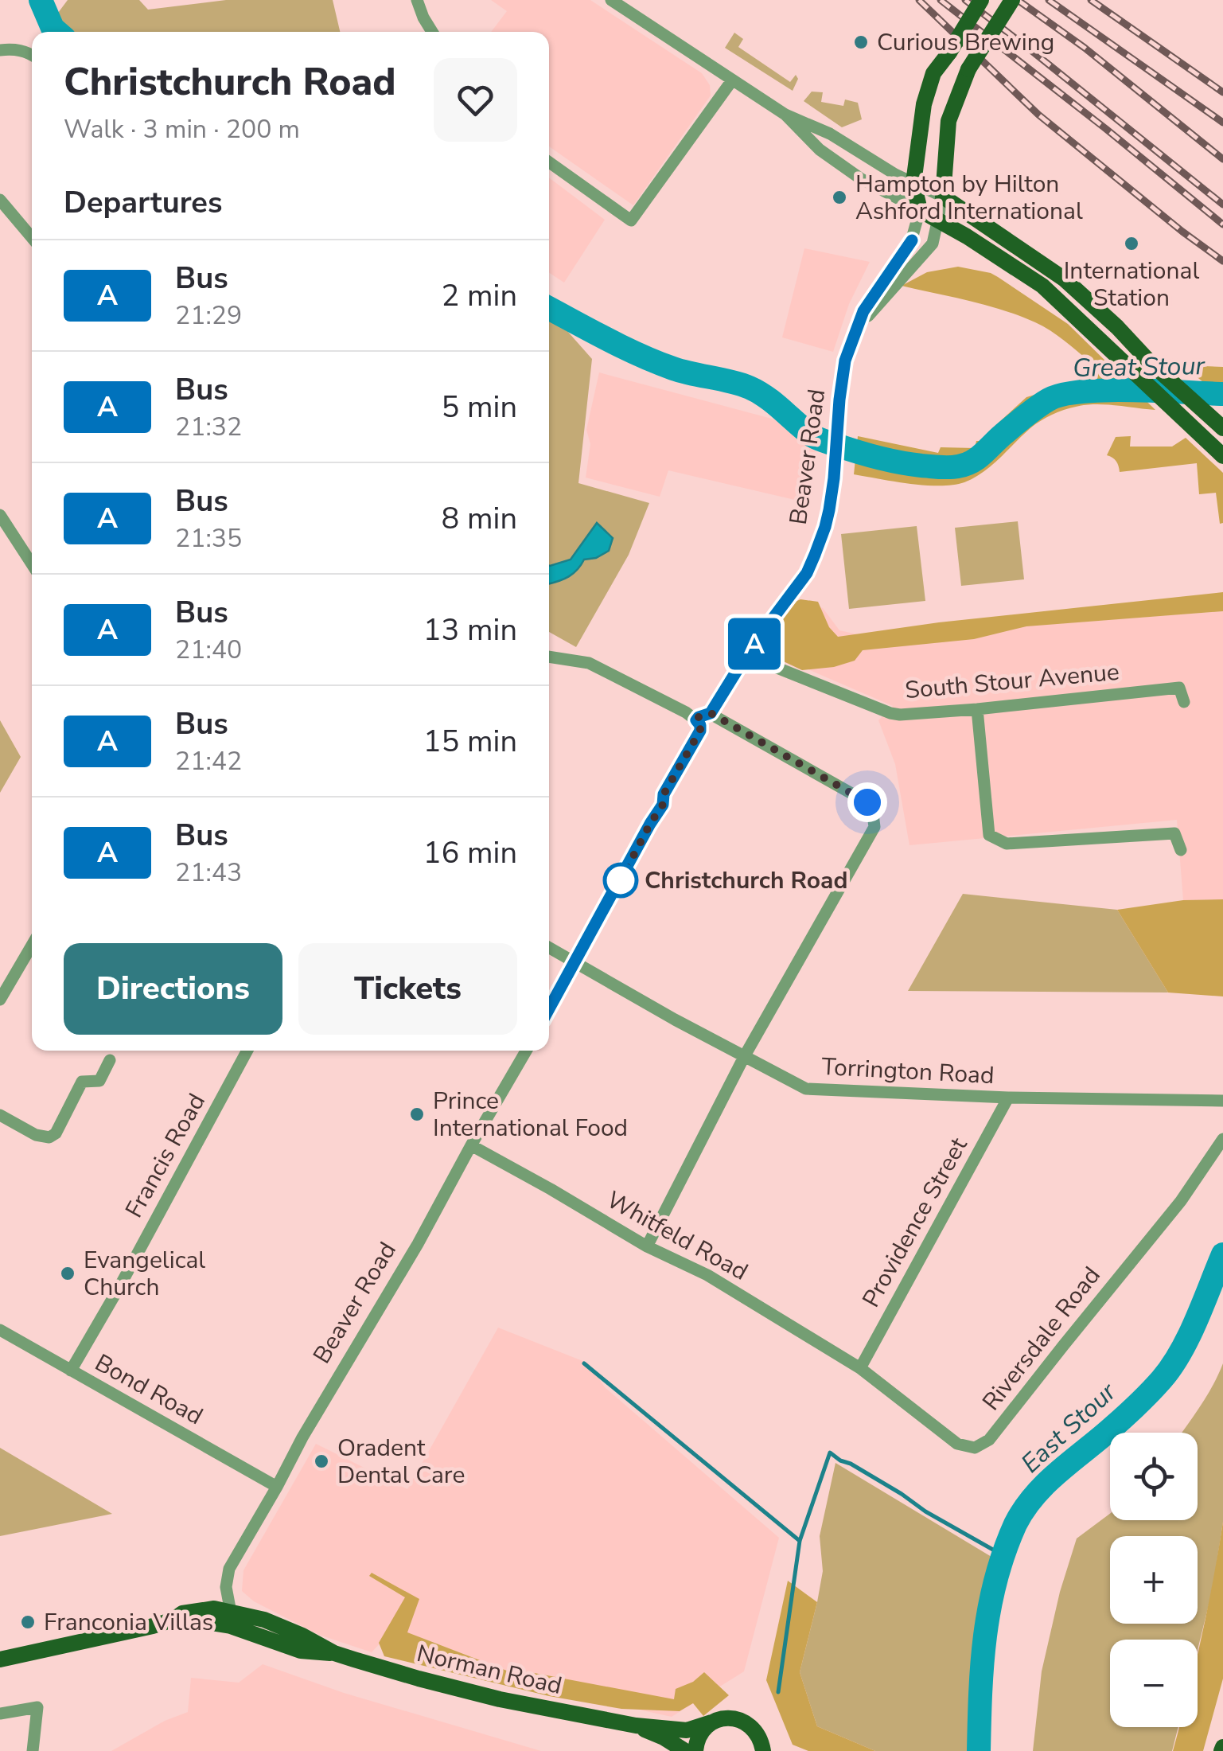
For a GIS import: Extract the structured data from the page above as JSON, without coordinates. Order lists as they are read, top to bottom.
{
  "streets": {
    "main road": ["Beaver Road", "Norman Road"],
    "street": [
      "South Stour Avenue",
      "Torrington Road",
      "Francis Road",
      "Providence Street",
      "Whitfeld Road",
      "Riversdale Road",
      "Bond Road"
    ]
  },
  "crossings": [
    ["Beaver Road", "South Stour Avenue"],
    ["Beaver Road", "Whitfeld Road"],
    ["Beaver Road", "Bond Road"],
    ["Torrington Road", "Providence Street"],
    ["Francis Road", "Bond Road"],
    ["Providence Street", "Whitfeld Road"],
    ["Providence Street", "Riversdale Road"],
    ["Whitfeld Road", "Riversdale Road"]
  ],
  "water": ["Great Stour", "East Stour"],
  "places": [
    "Curious Brewing",
    "Hampton by Hilton Ashford International",
    "International Station",
    "Christchurch Road",
    "Prince International Food",
    "Evangelical Church",
    "Oradent Dental Care",
    "Franconia Villas"
  ],
  "lines": ["bus line A"],
  "page": {
    "on_map": "A",
    "heading": [
      ["Christchurch Road", "Walk · 3 min · 200 m"],
      "Departures"
    ],
    "list": [
      {
        "mark": "A",
        "name": "Bus",
        "note": "21:29",
        "value": "2 min"
      },
      {
        "mark": "A",
        "name": "Bus",
        "note": "21:32",
        "value": "5 min"
      },
      {
        "mark": "A",
        "name": "Bus",
        "note": "21:35",
        "value": "8 min"
      },
      {
        "mark": "A",
        "name": "Bus",
        "note": "21:40",
        "value": "13 min"
      },
      {
        "mark": "A",
        "name": "Bus",
        "note": "21:42",
        "value": "15 min"
      },
      {
        "mark": "A",
        "name": "Bus",
        "note": "21:43",
        "value": "16 min"
      }
    ],
    "buttons": ["Directions", "Tickets"],
    "map_buttons": ["+", "−"]
  }
}
